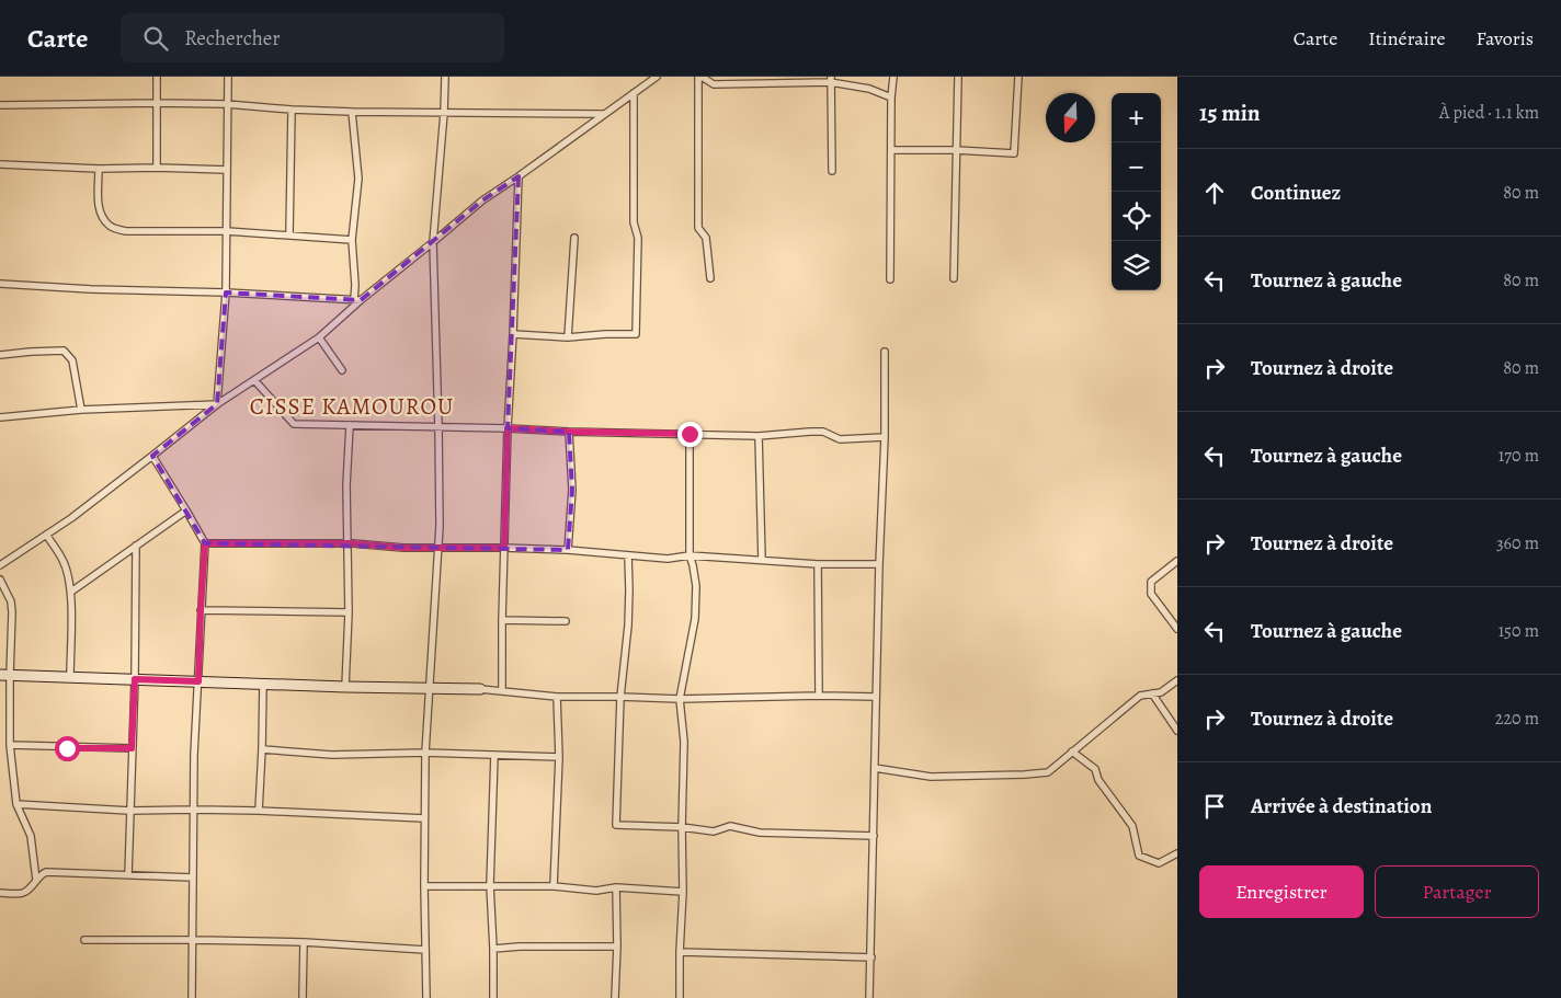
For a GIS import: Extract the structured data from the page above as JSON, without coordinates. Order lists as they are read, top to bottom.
{
  "districts": ["CISSE KAMOUROU"],
  "north": "bottom",
  "page": {
    "header": "Carte",
    "search": "Rechercher",
    "nav": ["Carte", "Itinéraire", "Favoris"],
    "heading": ["15 min", "À pied · 1.1 km"],
    "map_buttons": ["+", "−"],
    "list": [
      ["Continuez", "80 m"],
      ["Tournez à gauche", "80 m"],
      ["Tournez à droite", "80 m"],
      ["Tournez à gauche", "170 m"],
      ["Tournez à droite", "360 m"],
      ["Tournez à gauche", "150 m"],
      ["Tournez à droite", "220 m"],
      "Arrivée à destination"
    ],
    "buttons": ["Enregistrer", "Partager"]
  }
}
